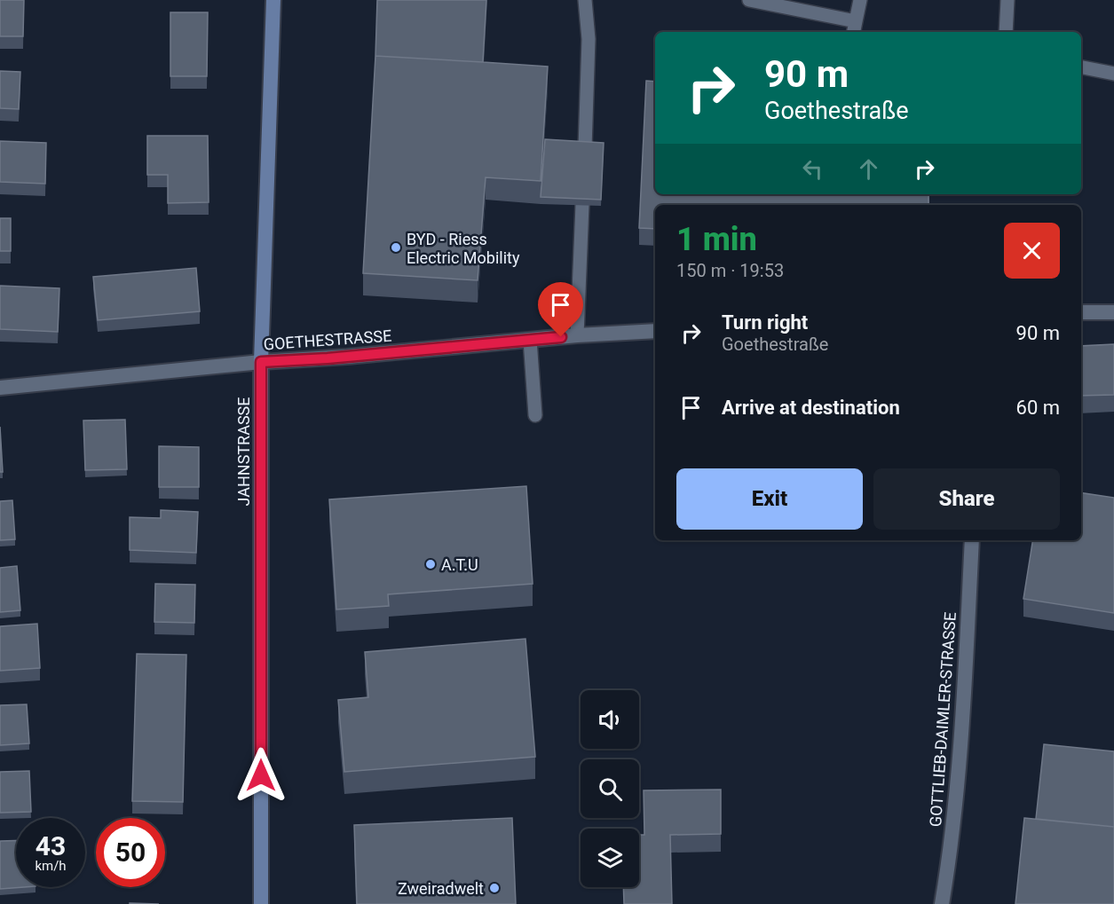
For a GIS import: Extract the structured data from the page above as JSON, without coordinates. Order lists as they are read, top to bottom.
{
  "streets": {
    "main road": ["JAHNSTRASSE"],
    "street": ["GOETHESTRASSE", "GOTTLIEB-DAIMLER-STRASSE"]
  },
  "crossings": [
    ["GOETHESTRASSE", "JAHNSTRASSE"]
  ],
  "places": ["BYD - Riess Electric Mobility", "A.T.U", "Zweiradwelt"],
  "page": {
    "turn": ["90 m", "Goethestraße"],
    "heading": ["1 min", "150 m · 19:53"],
    "list": [
      {
        "name": "Turn right",
        "note": "Goethestraße",
        "value": "90 m"
      },
      {
        "name": "Arrive at destination",
        "value": "60 m"
      }
    ],
    "buttons": ["Exit", "Share"],
    "speed": "43 km/h",
    "limit": "50"
  }
}
